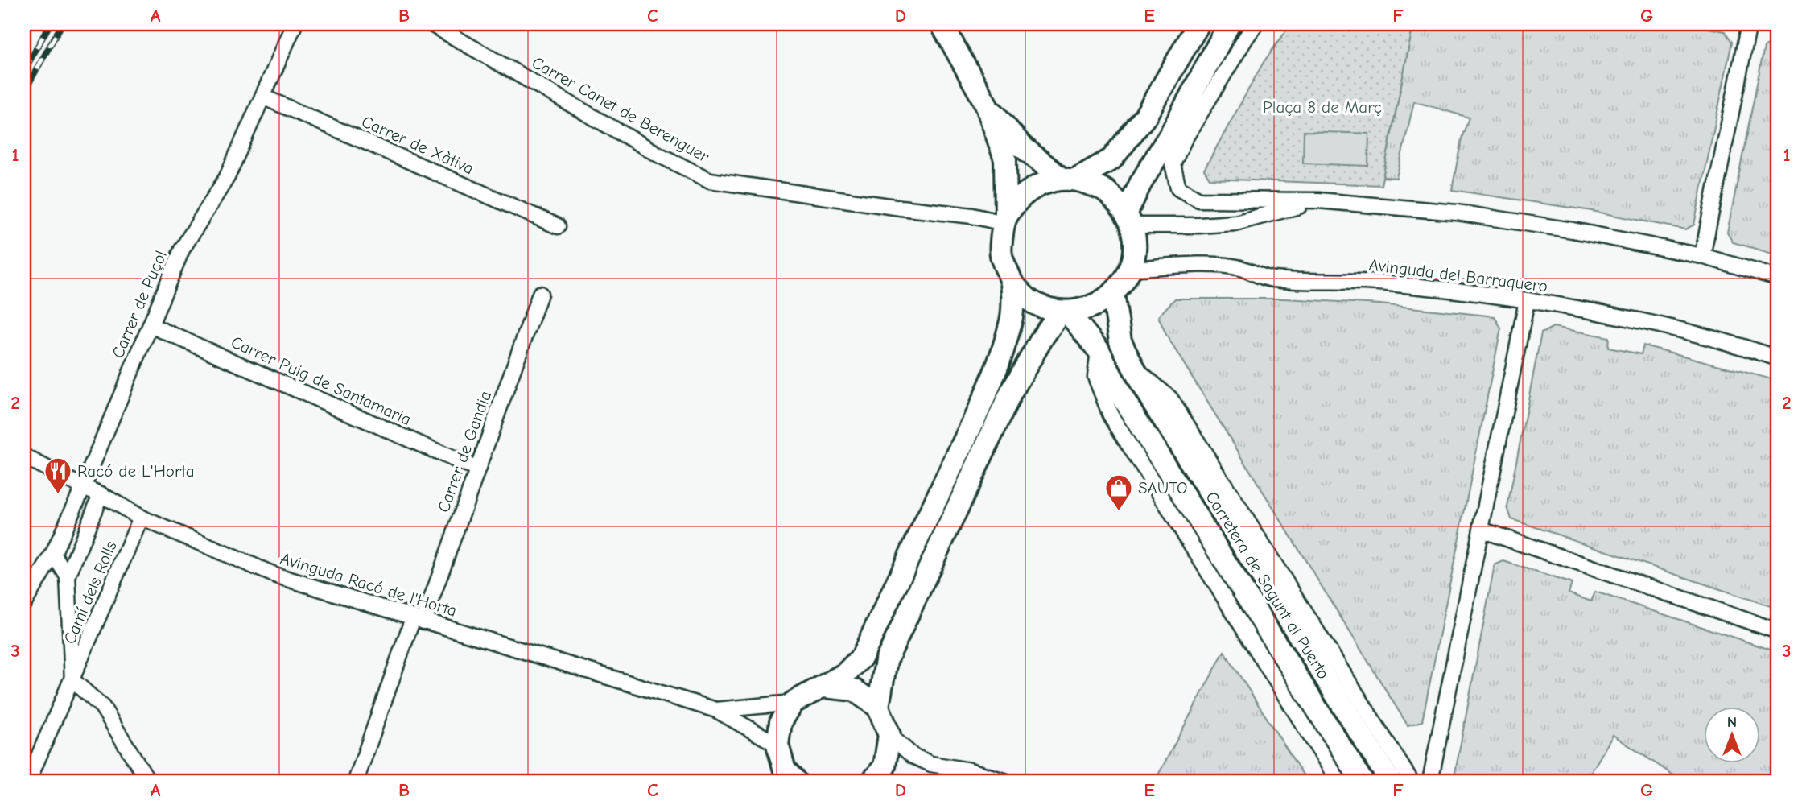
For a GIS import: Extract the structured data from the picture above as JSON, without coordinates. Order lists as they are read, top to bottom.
{
  "streets": {
    "street": [
      "Carrer Canet de Berenguer",
      "Carrer de Xàtiva",
      "Avinguda del Barraquero",
      "Carrer de Puçol",
      "Carrer Puig de Santamaria",
      "Carrer de Gandia",
      "Avinguda Racó de l'Horta",
      "Carretera de Sagunt al Puerto",
      "Camí dels Rolls"
    ]
  },
  "crossings": [
    ["Carrer Canet de Berenguer", "Avinguda del Barraquero"],
    ["Carrer Canet de Berenguer", "Carretera de Sagunt al Puerto"],
    ["Carrer de Xàtiva", "Carrer de Puçol"],
    ["Avinguda del Barraquero", "Carretera de Sagunt al Puerto"],
    ["Carrer de Puçol", "Carrer Puig de Santamaria"],
    ["Carrer de Puçol", "Avinguda Racó de l'Horta"],
    ["Carrer de Puçol", "Camí dels Rolls"],
    ["Carrer Puig de Santamaria", "Carrer de Gandia"],
    ["Carrer de Gandia", "Avinguda Racó de l'Horta"],
    ["Avinguda Racó de l'Horta", "Camí dels Rolls"]
  ],
  "parks": ["Plaça 8 de Març"],
  "places": {
    "restaurant": ["Racó de L'Horta"],
    "shop": ["SAUTO"]
  },
  "north": "top",
  "grid": {
    "columns": [
      "A",
      "B",
      "C",
      "D",
      "E",
      "F",
      "G"
    ],
    "rows": ["1", "2", "3"]
  }
}
